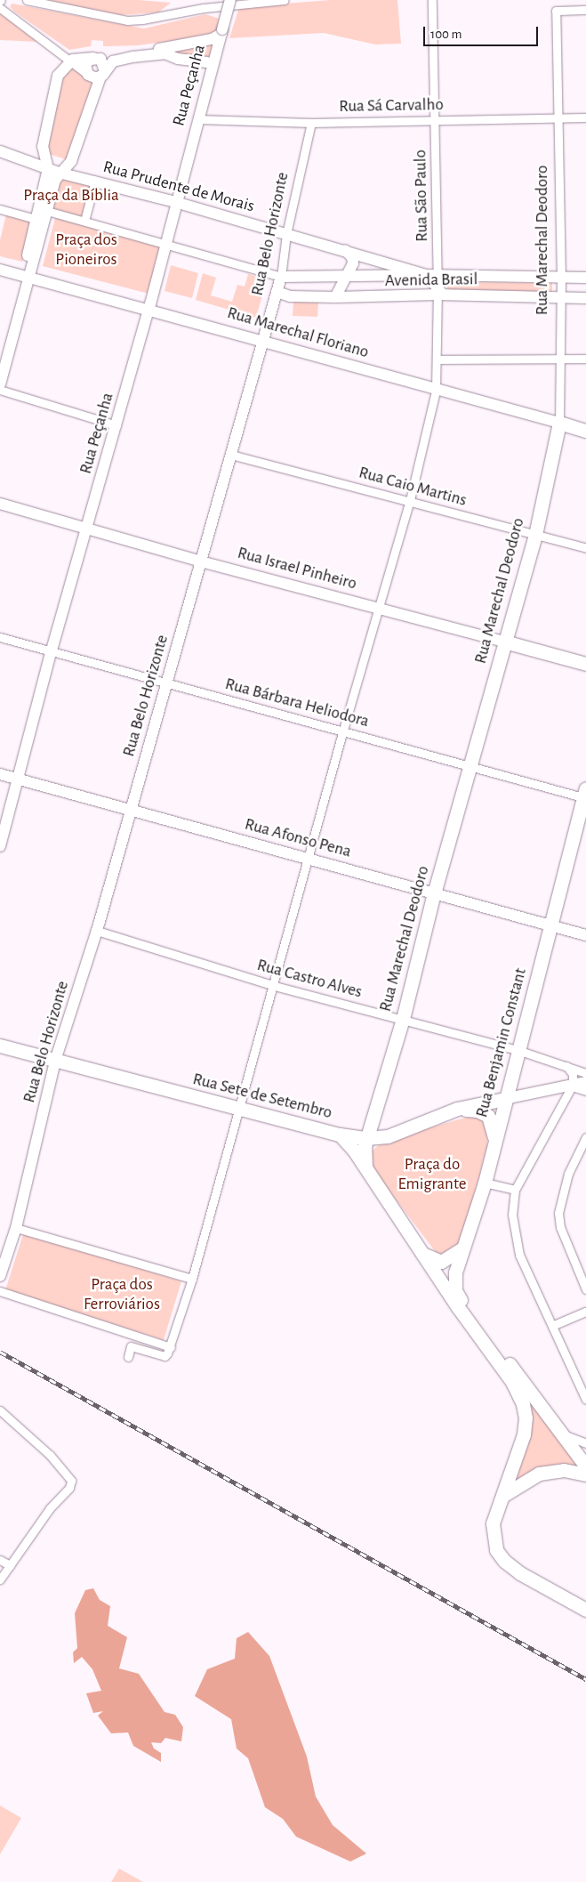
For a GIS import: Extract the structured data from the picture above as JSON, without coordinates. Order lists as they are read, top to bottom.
{
  "streets": {
    "main road": [
      "Rua Marechal Deodoro",
      "Rua Marechal Floriano",
      "Rua Israel Pinheiro",
      "Rua Benjamin Constant",
      "Rua Sete de Setembro"
    ],
    "street": [
      "Rua Peçanha",
      "Rua Sá Carvalho",
      "Rua Prudente de Morais",
      "Rua São Paulo",
      "Rua Belo Horizonte",
      "Avenida Brasil",
      "Rua Caio Martins",
      "Rua Bárbara Heliodora",
      "Rua Afonso Pena",
      "Rua Castro Alves"
    ]
  },
  "crossings": [
    ["Rua Peçanha", "Rua Sá Carvalho"],
    ["Rua Peçanha", "Rua Prudente de Morais"],
    ["Rua Peçanha", "Rua Marechal Floriano"],
    ["Rua Peçanha", "Rua Israel Pinheiro"],
    ["Rua Peçanha", "Rua Bárbara Heliodora"],
    ["Rua Peçanha", "Rua Afonso Pena"],
    ["Rua Sá Carvalho", "Rua São Paulo"],
    ["Rua Sá Carvalho", "Rua Belo Horizonte"],
    ["Rua Sá Carvalho", "Rua Marechal Deodoro"],
    ["Rua Prudente de Morais", "Rua São Paulo"],
    ["Rua Prudente de Morais", "Rua Belo Horizonte"],
    ["Rua Belo Horizonte", "Avenida Brasil"],
    ["Rua Belo Horizonte", "Rua Marechal Floriano"],
    ["Rua Belo Horizonte", "Rua Caio Martins"],
    ["Rua Belo Horizonte", "Rua Israel Pinheiro"],
    ["Rua Belo Horizonte", "Rua Bárbara Heliodora"],
    ["Rua Belo Horizonte", "Rua Afonso Pena"],
    ["Rua Belo Horizonte", "Rua Castro Alves"],
    ["Rua Belo Horizonte", "Rua Sete de Setembro"],
    ["Rua Marechal Deodoro", "Avenida Brasil"],
    ["Rua Marechal Deodoro", "Rua Marechal Floriano"],
    ["Rua Marechal Deodoro", "Rua Caio Martins"],
    ["Rua Marechal Deodoro", "Rua Israel Pinheiro"],
    ["Rua Marechal Deodoro", "Rua Bárbara Heliodora"],
    ["Rua Marechal Deodoro", "Rua Afonso Pena"],
    ["Rua Marechal Deodoro", "Rua Castro Alves"],
    ["Rua Marechal Deodoro", "Rua Sete de Setembro"],
    ["Rua Bárbara Heliodora", "Rua Benjamin Constant"],
    ["Rua Afonso Pena", "Rua Benjamin Constant"],
    ["Rua Castro Alves", "Rua Benjamin Constant"]
  ],
  "parks": [
    "Praça da Bíblia",
    "Praça dos Pioneiros",
    "Praça do Emigrante",
    "Praça dos Ferroviários"
  ],
  "scale_bar": "100 m"
}
